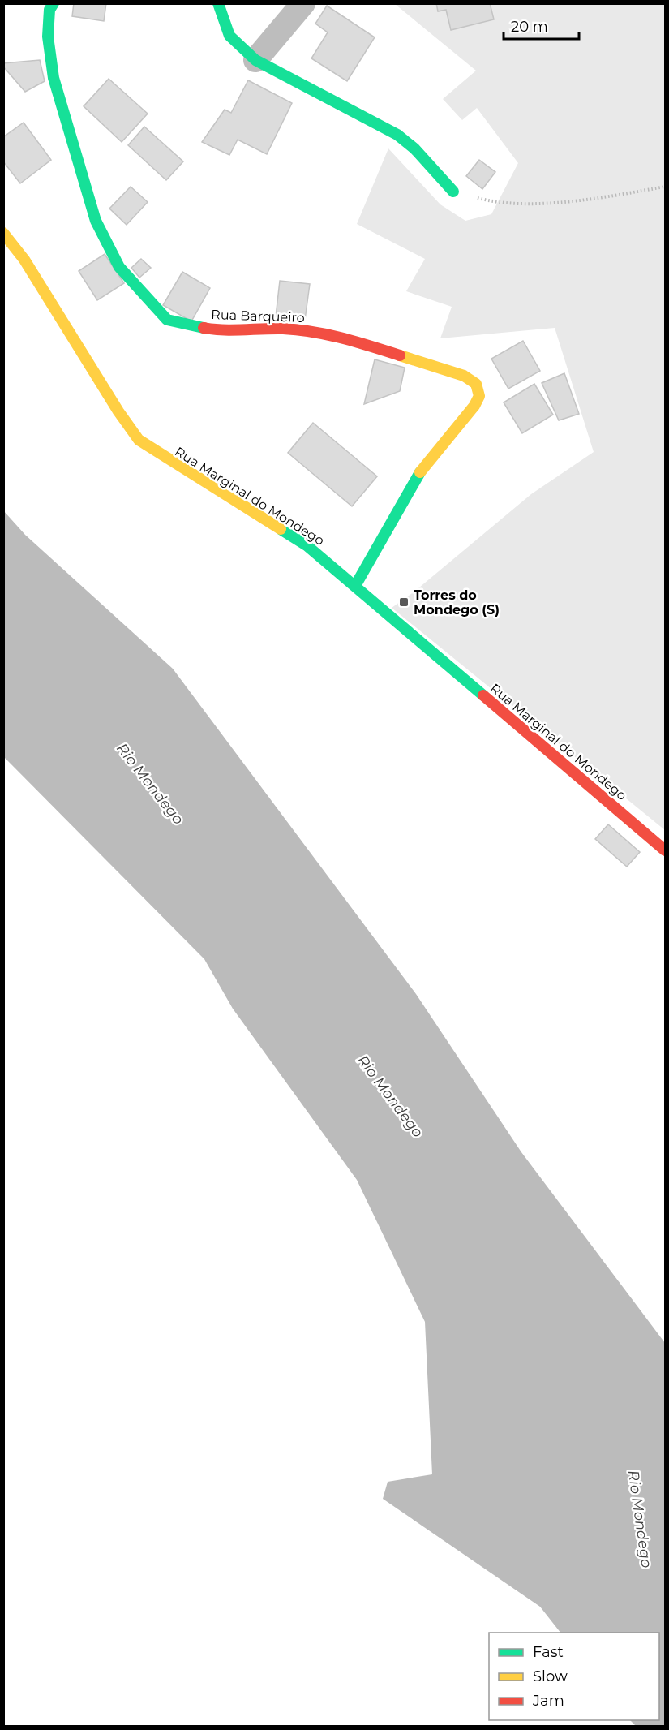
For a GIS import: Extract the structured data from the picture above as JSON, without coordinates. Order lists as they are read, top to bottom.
{
  "streets": {
    "street": ["Rua Barqueiro", "Rua Marginal do Mondego"]
  },
  "crossings": [
    ["Rua Barqueiro", "Rua Marginal do Mondego"]
  ],
  "water": ["Rio Mondego"],
  "places": {
    "transit": ["Torres do Mondego (S)"]
  },
  "legend": ["Fast", "Slow", "Jam"],
  "scale_bar": "20 m"
}
